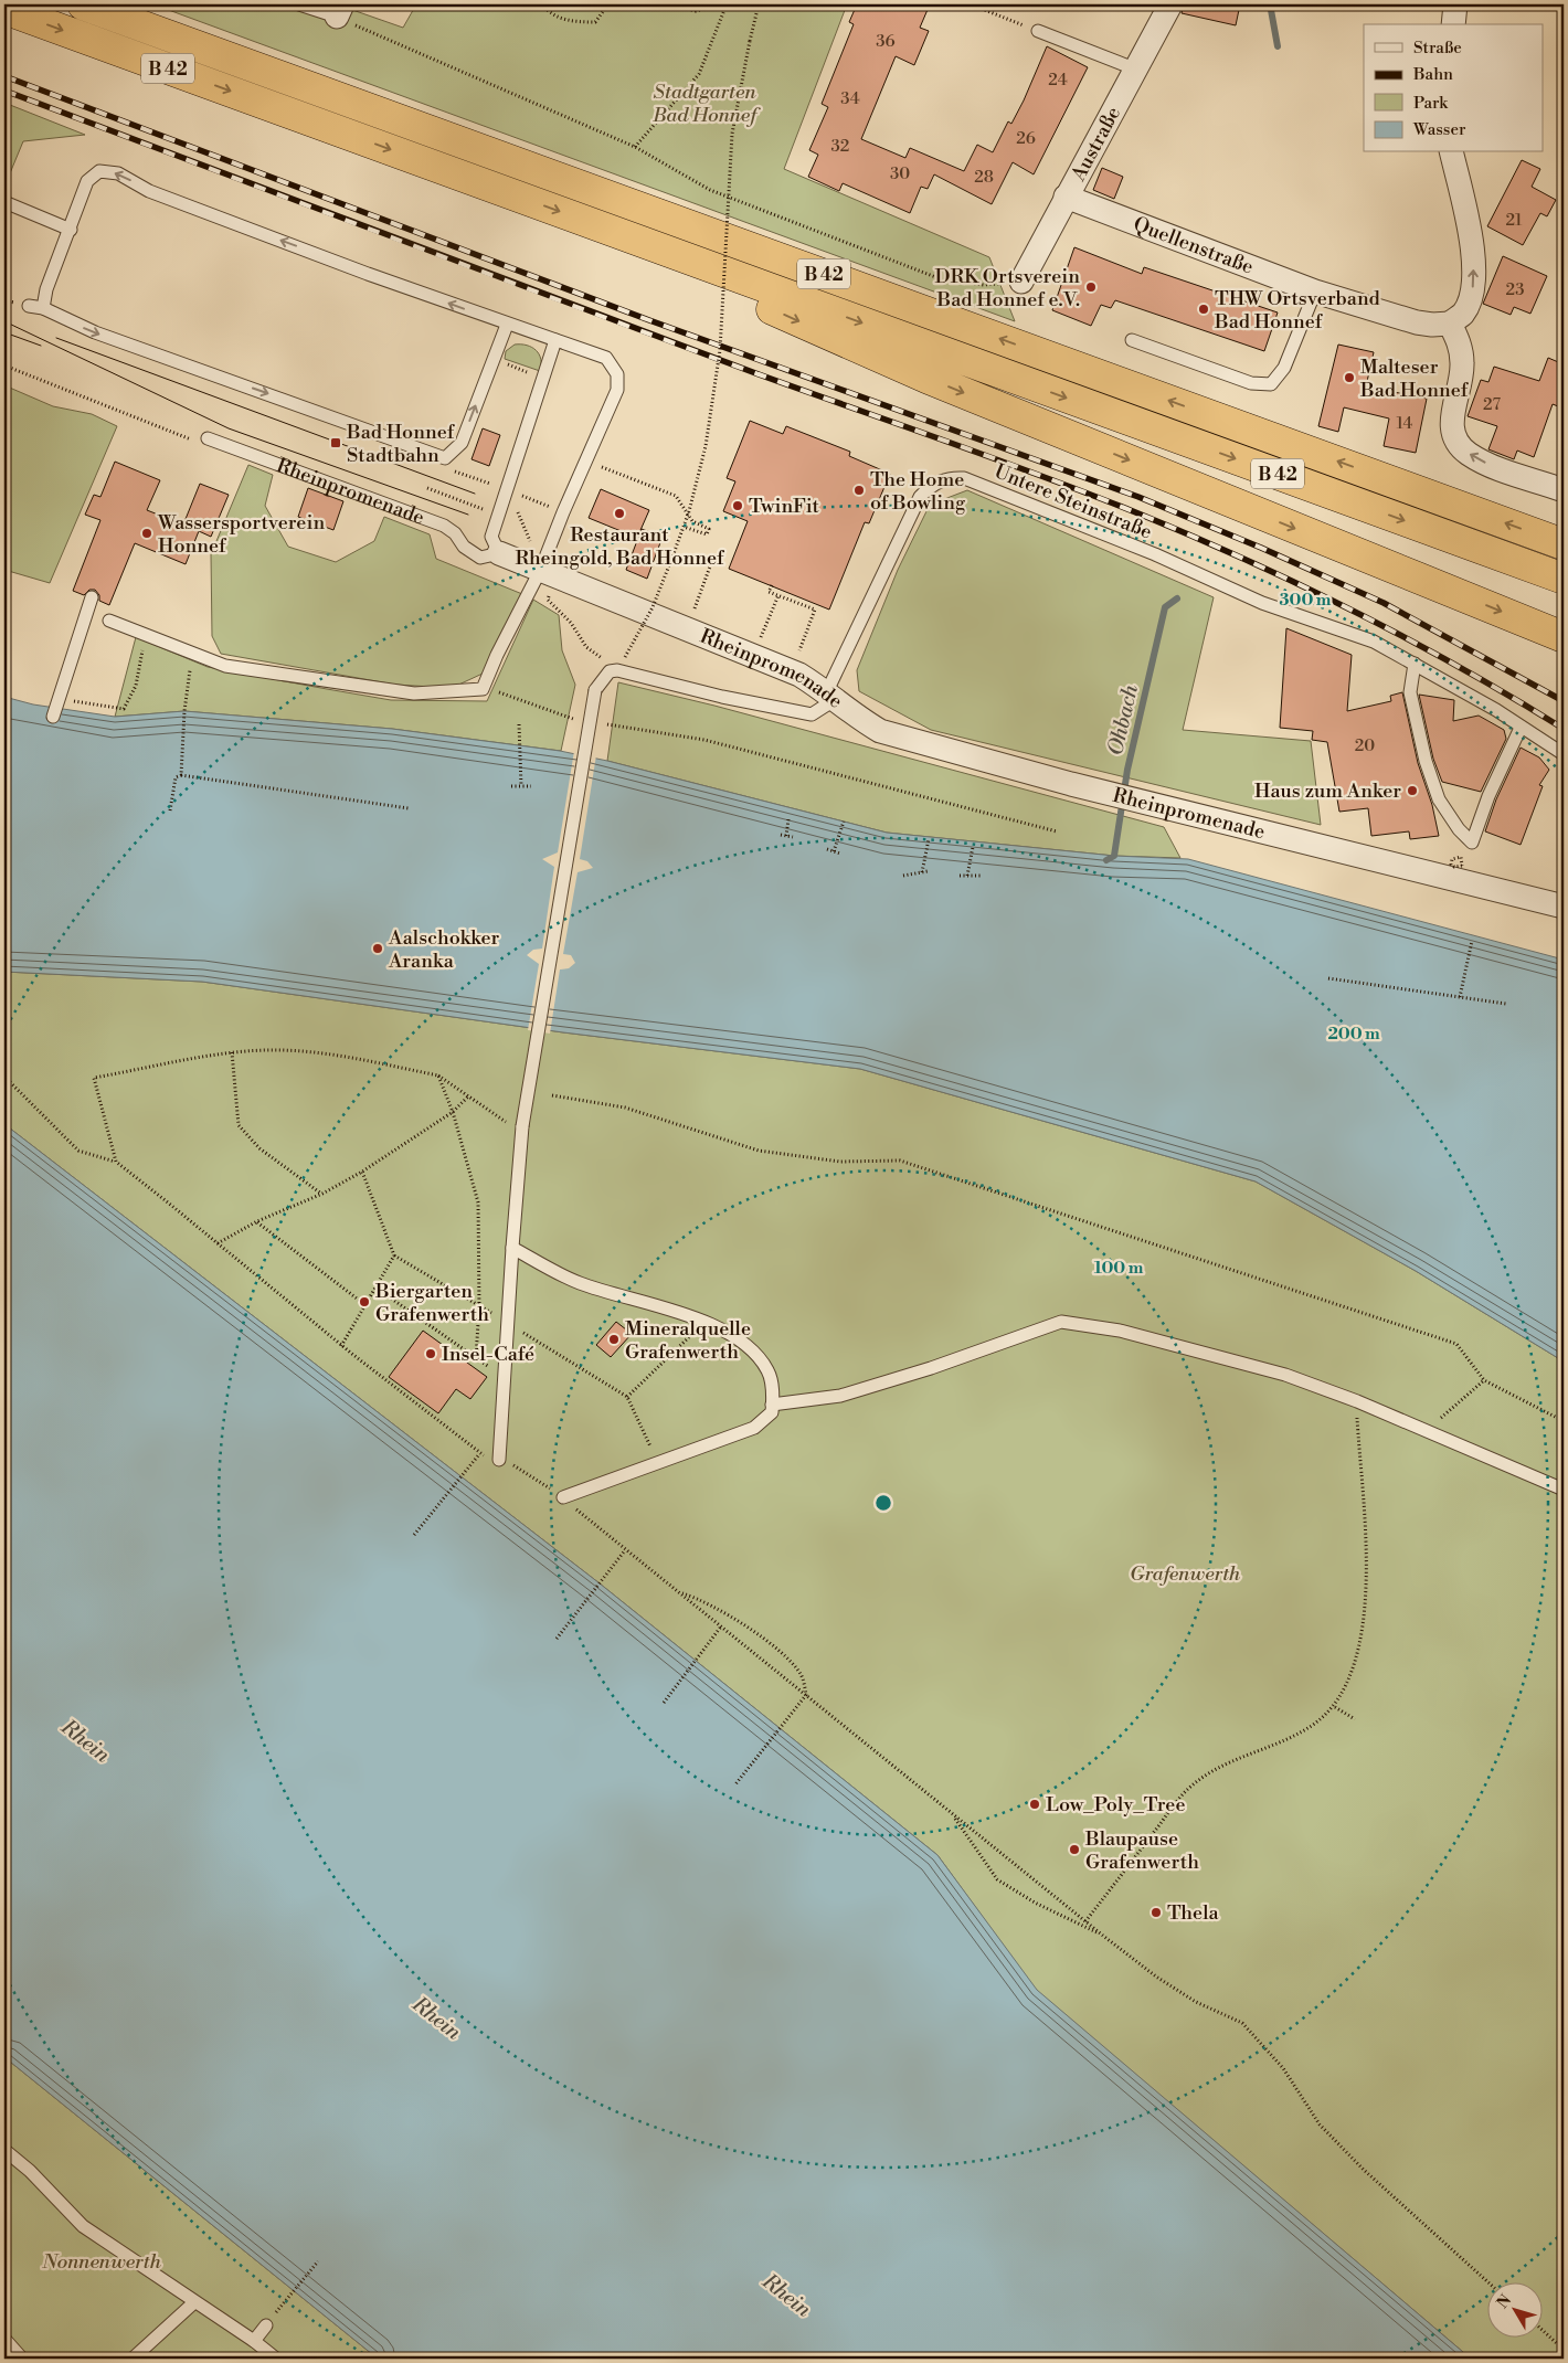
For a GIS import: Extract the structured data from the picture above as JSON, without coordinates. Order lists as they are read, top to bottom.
{
  "streets": {
    "highway": ["B 42"],
    "street": ["Austraße", "Quellenstraße", "Rheinpromenade"],
    "lane": ["Untere Steinstraße"]
  },
  "crossings": [
    ["Austraße", "Quellenstraße"],
    ["Rheinpromenade", "Untere Steinstraße"]
  ],
  "water": ["Ohbach", "Rhein"],
  "parks": ["Stadtgarten Bad Honnef", "Grafenwerth", "Nonnenwerth"],
  "places": {
    "other": [
      "DRK Ortsverein Bad Honnef e.V.",
      "THW Ortsverband Bad Honnef",
      "Malteser Bad Honnef",
      "The Home of Bowling",
      "TwinFit",
      "Restaurant Rheingold, Bad Honnef",
      "Wassersportverein Honnef",
      "Haus zum Anker",
      "Aalschokker Aranka",
      "Biergarten Grafenwerth",
      "Mineralquelle Grafenwerth",
      "Insel-Café",
      "Low_Poly_Tree",
      "Blaupause Grafenwerth",
      "Thela"
    ],
    "transit": ["Bad Honnef Stadtbahn"]
  },
  "house_numbers": [
    "36",
    "24",
    "34",
    "26",
    "32",
    "30",
    "28",
    "21",
    "23",
    "27",
    "14",
    "20"
  ],
  "legend": [
    "Straße",
    "Bahn",
    "Park",
    "Wasser"
  ],
  "north": "top left",
  "rings": ["300 m", "200 m", "100 m"]
}
